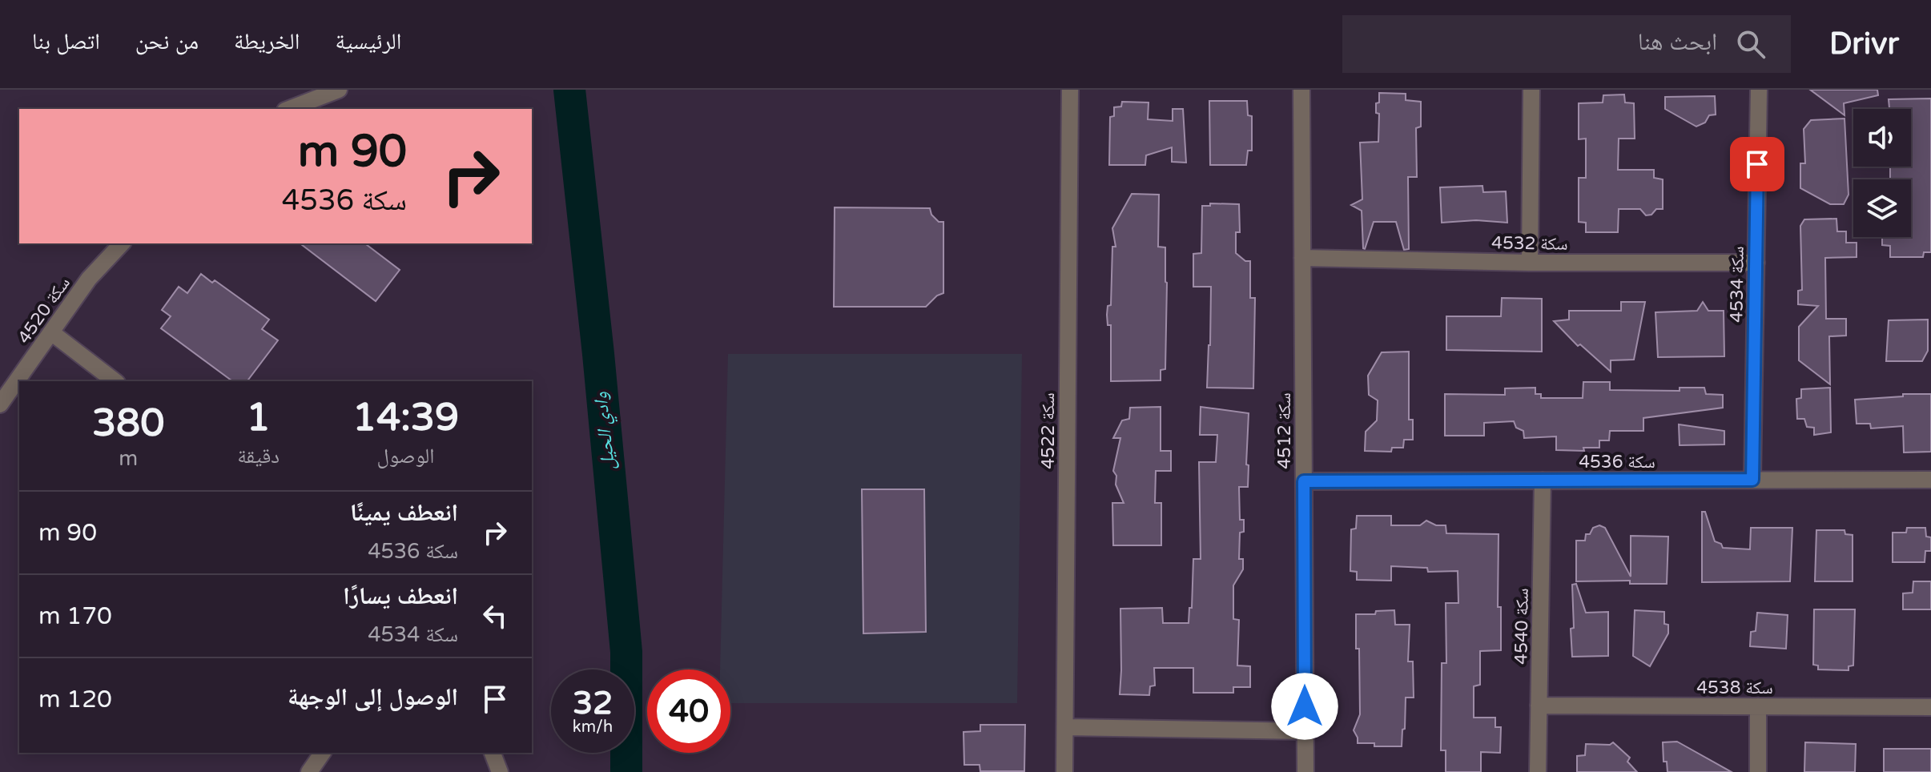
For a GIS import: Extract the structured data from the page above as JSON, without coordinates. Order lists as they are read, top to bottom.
{
  "streets": {
    "street": [
      "سكة 4532",
      "سكة 4534",
      "سكة 4520",
      "سكة 4522",
      "سكة 4512",
      "سكة 4536",
      "سكة 4540",
      "سكة 4538"
    ]
  },
  "crossings": [
    ["سكة 4532", "سكة 4534"],
    ["سكة 4532", "سكة 4512"],
    ["سكة 4534", "سكة 4536"],
    ["سكة 4512", "سكة 4536"],
    ["سكة 4536", "سكة 4540"],
    ["سكة 4540", "سكة 4538"]
  ],
  "water": ["وادي الحيل"],
  "page": {
    "header": "Drivr",
    "search": "ابحث هنا",
    "nav": [
      "الرئيسية",
      "الخريطة",
      "من نحن",
      "اتصل بنا"
    ],
    "turn": ["90 m", "سكة 4536"],
    "eta": [
      "14:39",
      "الوصول",
      "1",
      "دقيقة",
      "380",
      "m"
    ],
    "list": [
      {
        "name": "انعطف يمينًا",
        "note": "سكة 4536",
        "value": "90 m"
      },
      {
        "name": "انعطف يسارًا",
        "note": "سكة 4534",
        "value": "170 m"
      },
      {
        "name": "الوصول إلى الوجهة",
        "value": "120 m"
      }
    ],
    "speed": "32 km/h",
    "limit": "40"
  }
}
